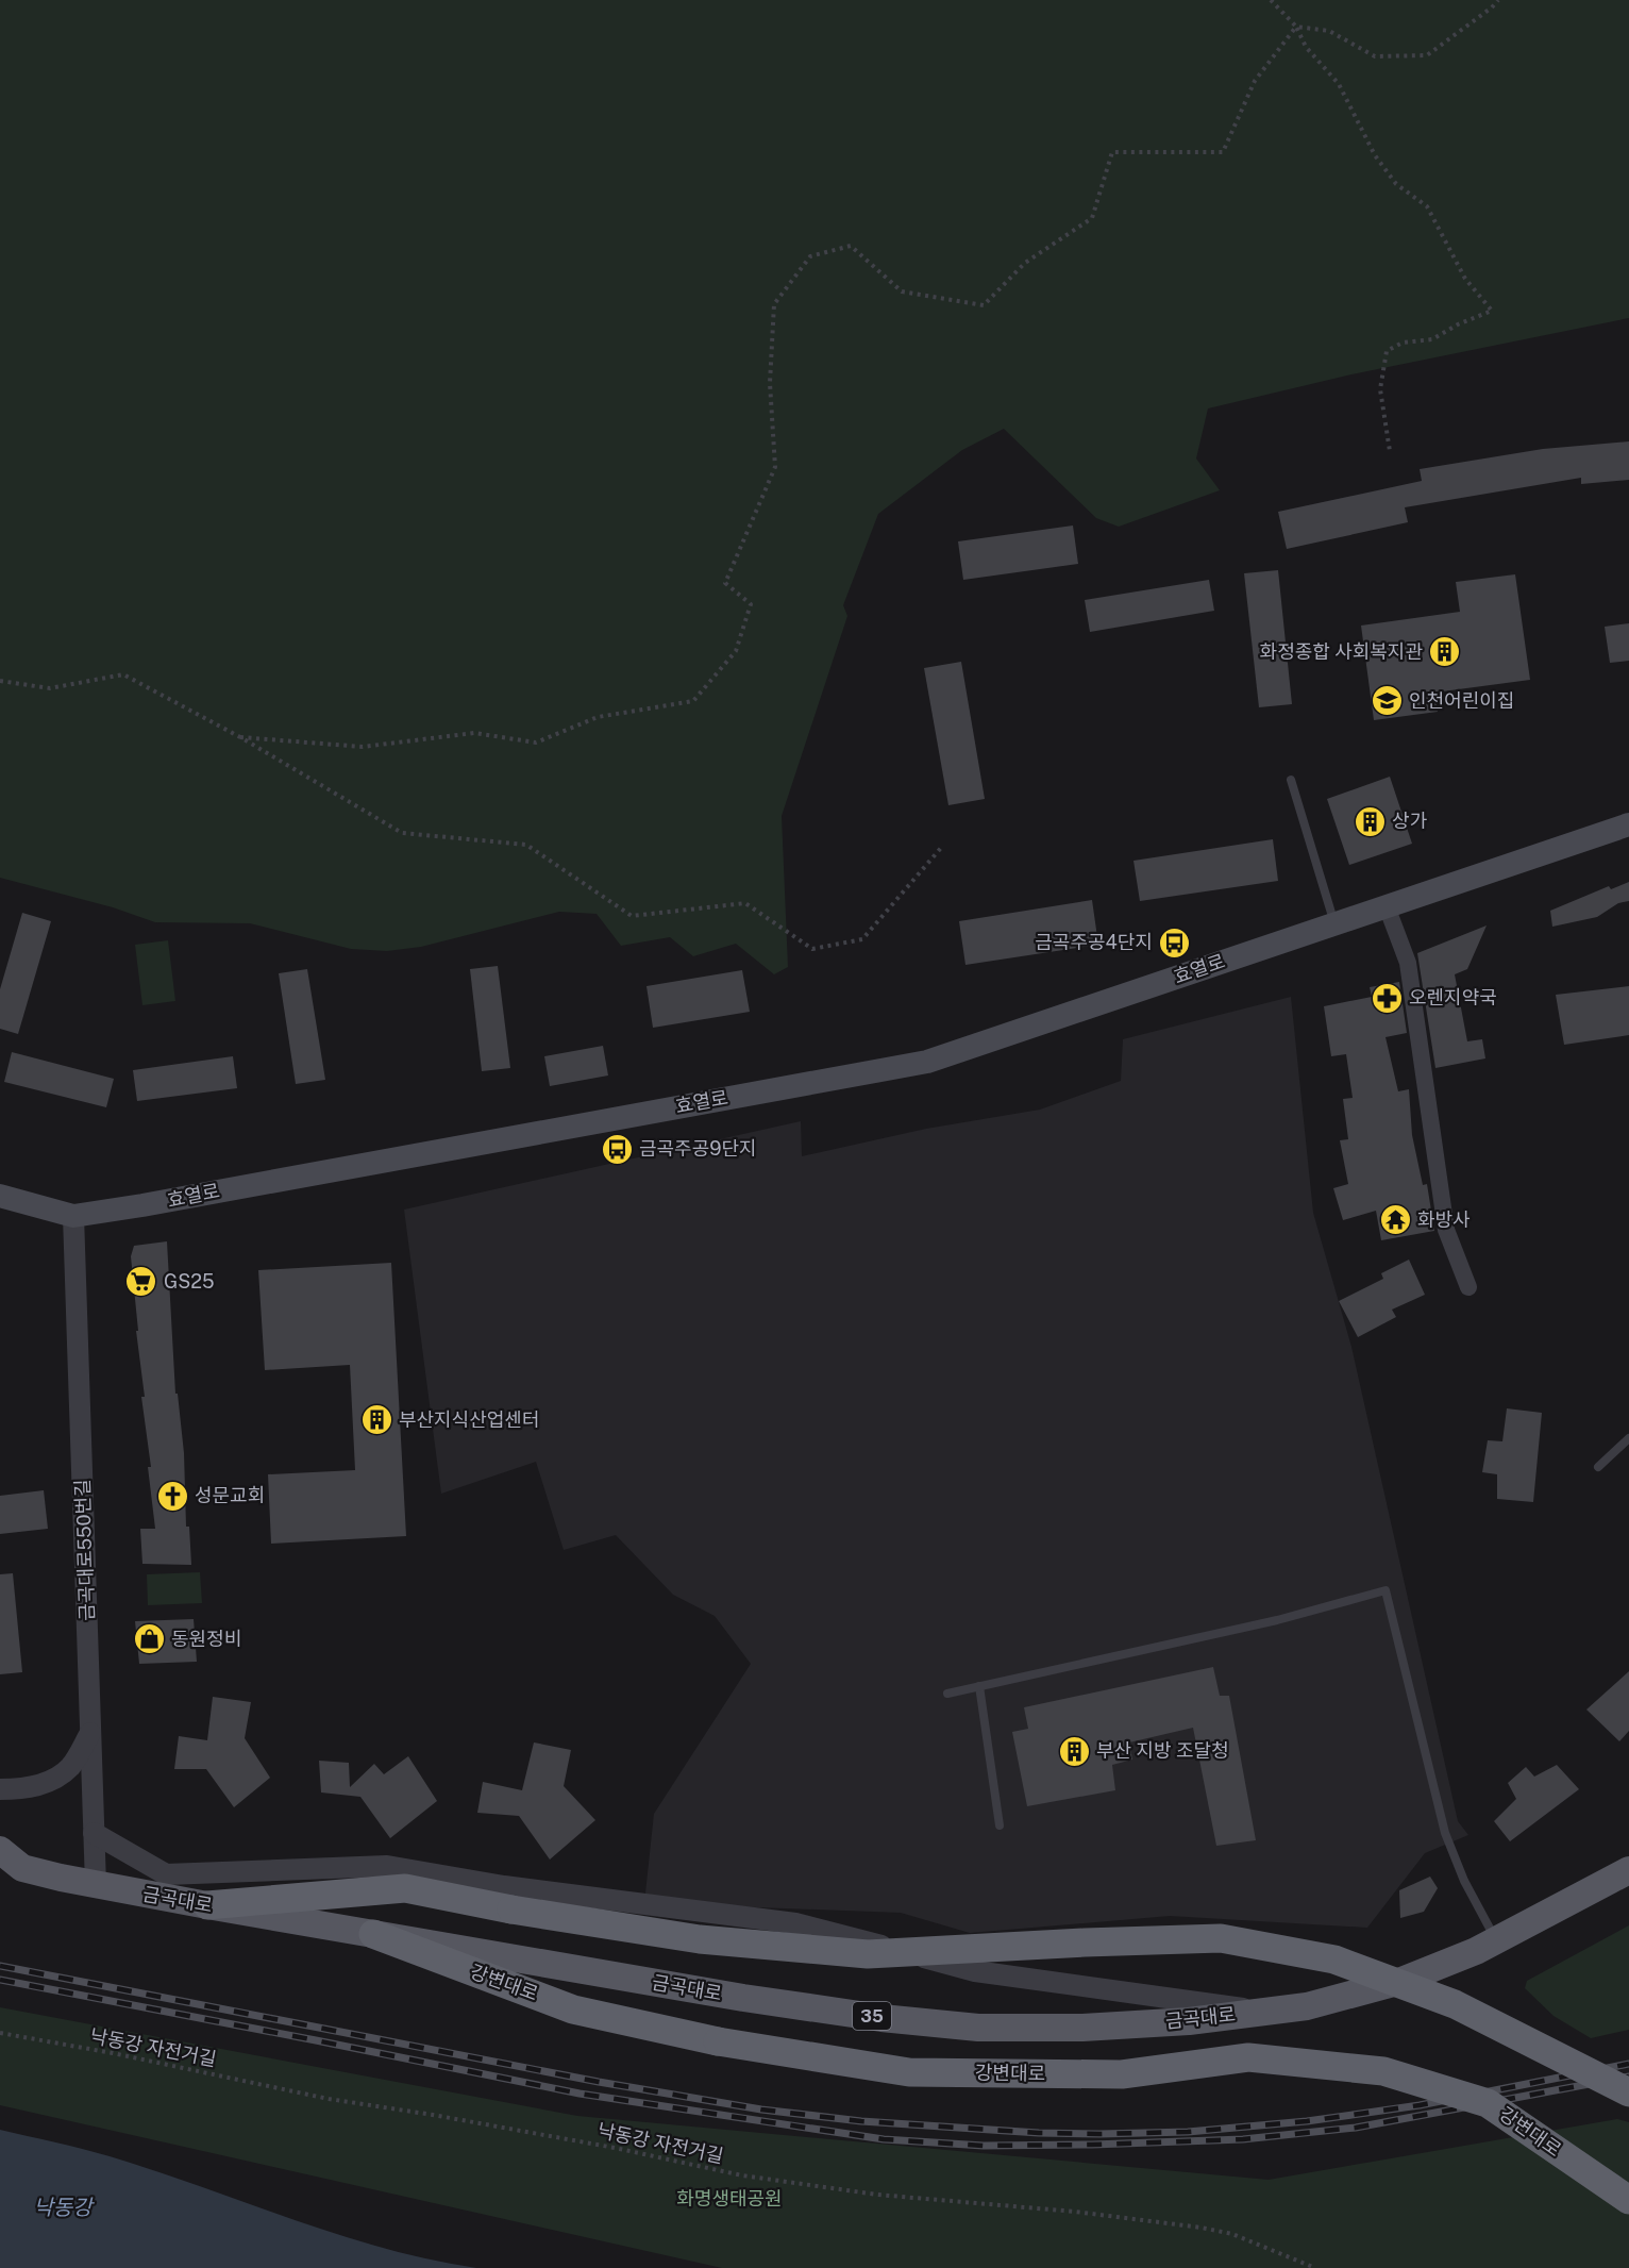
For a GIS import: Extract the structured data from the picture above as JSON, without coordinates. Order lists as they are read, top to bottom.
{
  "streets": {
    "highway": ["강변대로"],
    "main road": ["효열로", "금곡대로", "35"],
    "street": ["금곡대로550번길"],
    "path": ["낙동강 자전거길"]
  },
  "crossings": [
    ["효열로", "금곡대로550번길"],
    ["금곡대로550번길", "금곡대로"],
    ["금곡대로", "강변대로"]
  ],
  "water": ["낙동강"],
  "parks": ["화명생태공원"],
  "places": {
    "building": [
      "화정종합 사회복지관",
      "상가",
      "부산지식산업센터",
      "부산 지방 조달청"
    ],
    "school or university": ["인천어린이집"],
    "bus stop": ["금곡주공4단지", "금곡주공9단지"],
    "pharmacy": ["오렌지약국"],
    "temple": ["화방사"],
    "supermarket": ["GS25"],
    "church": ["성문교회"],
    "shop": ["동원정비"]
  }
}
